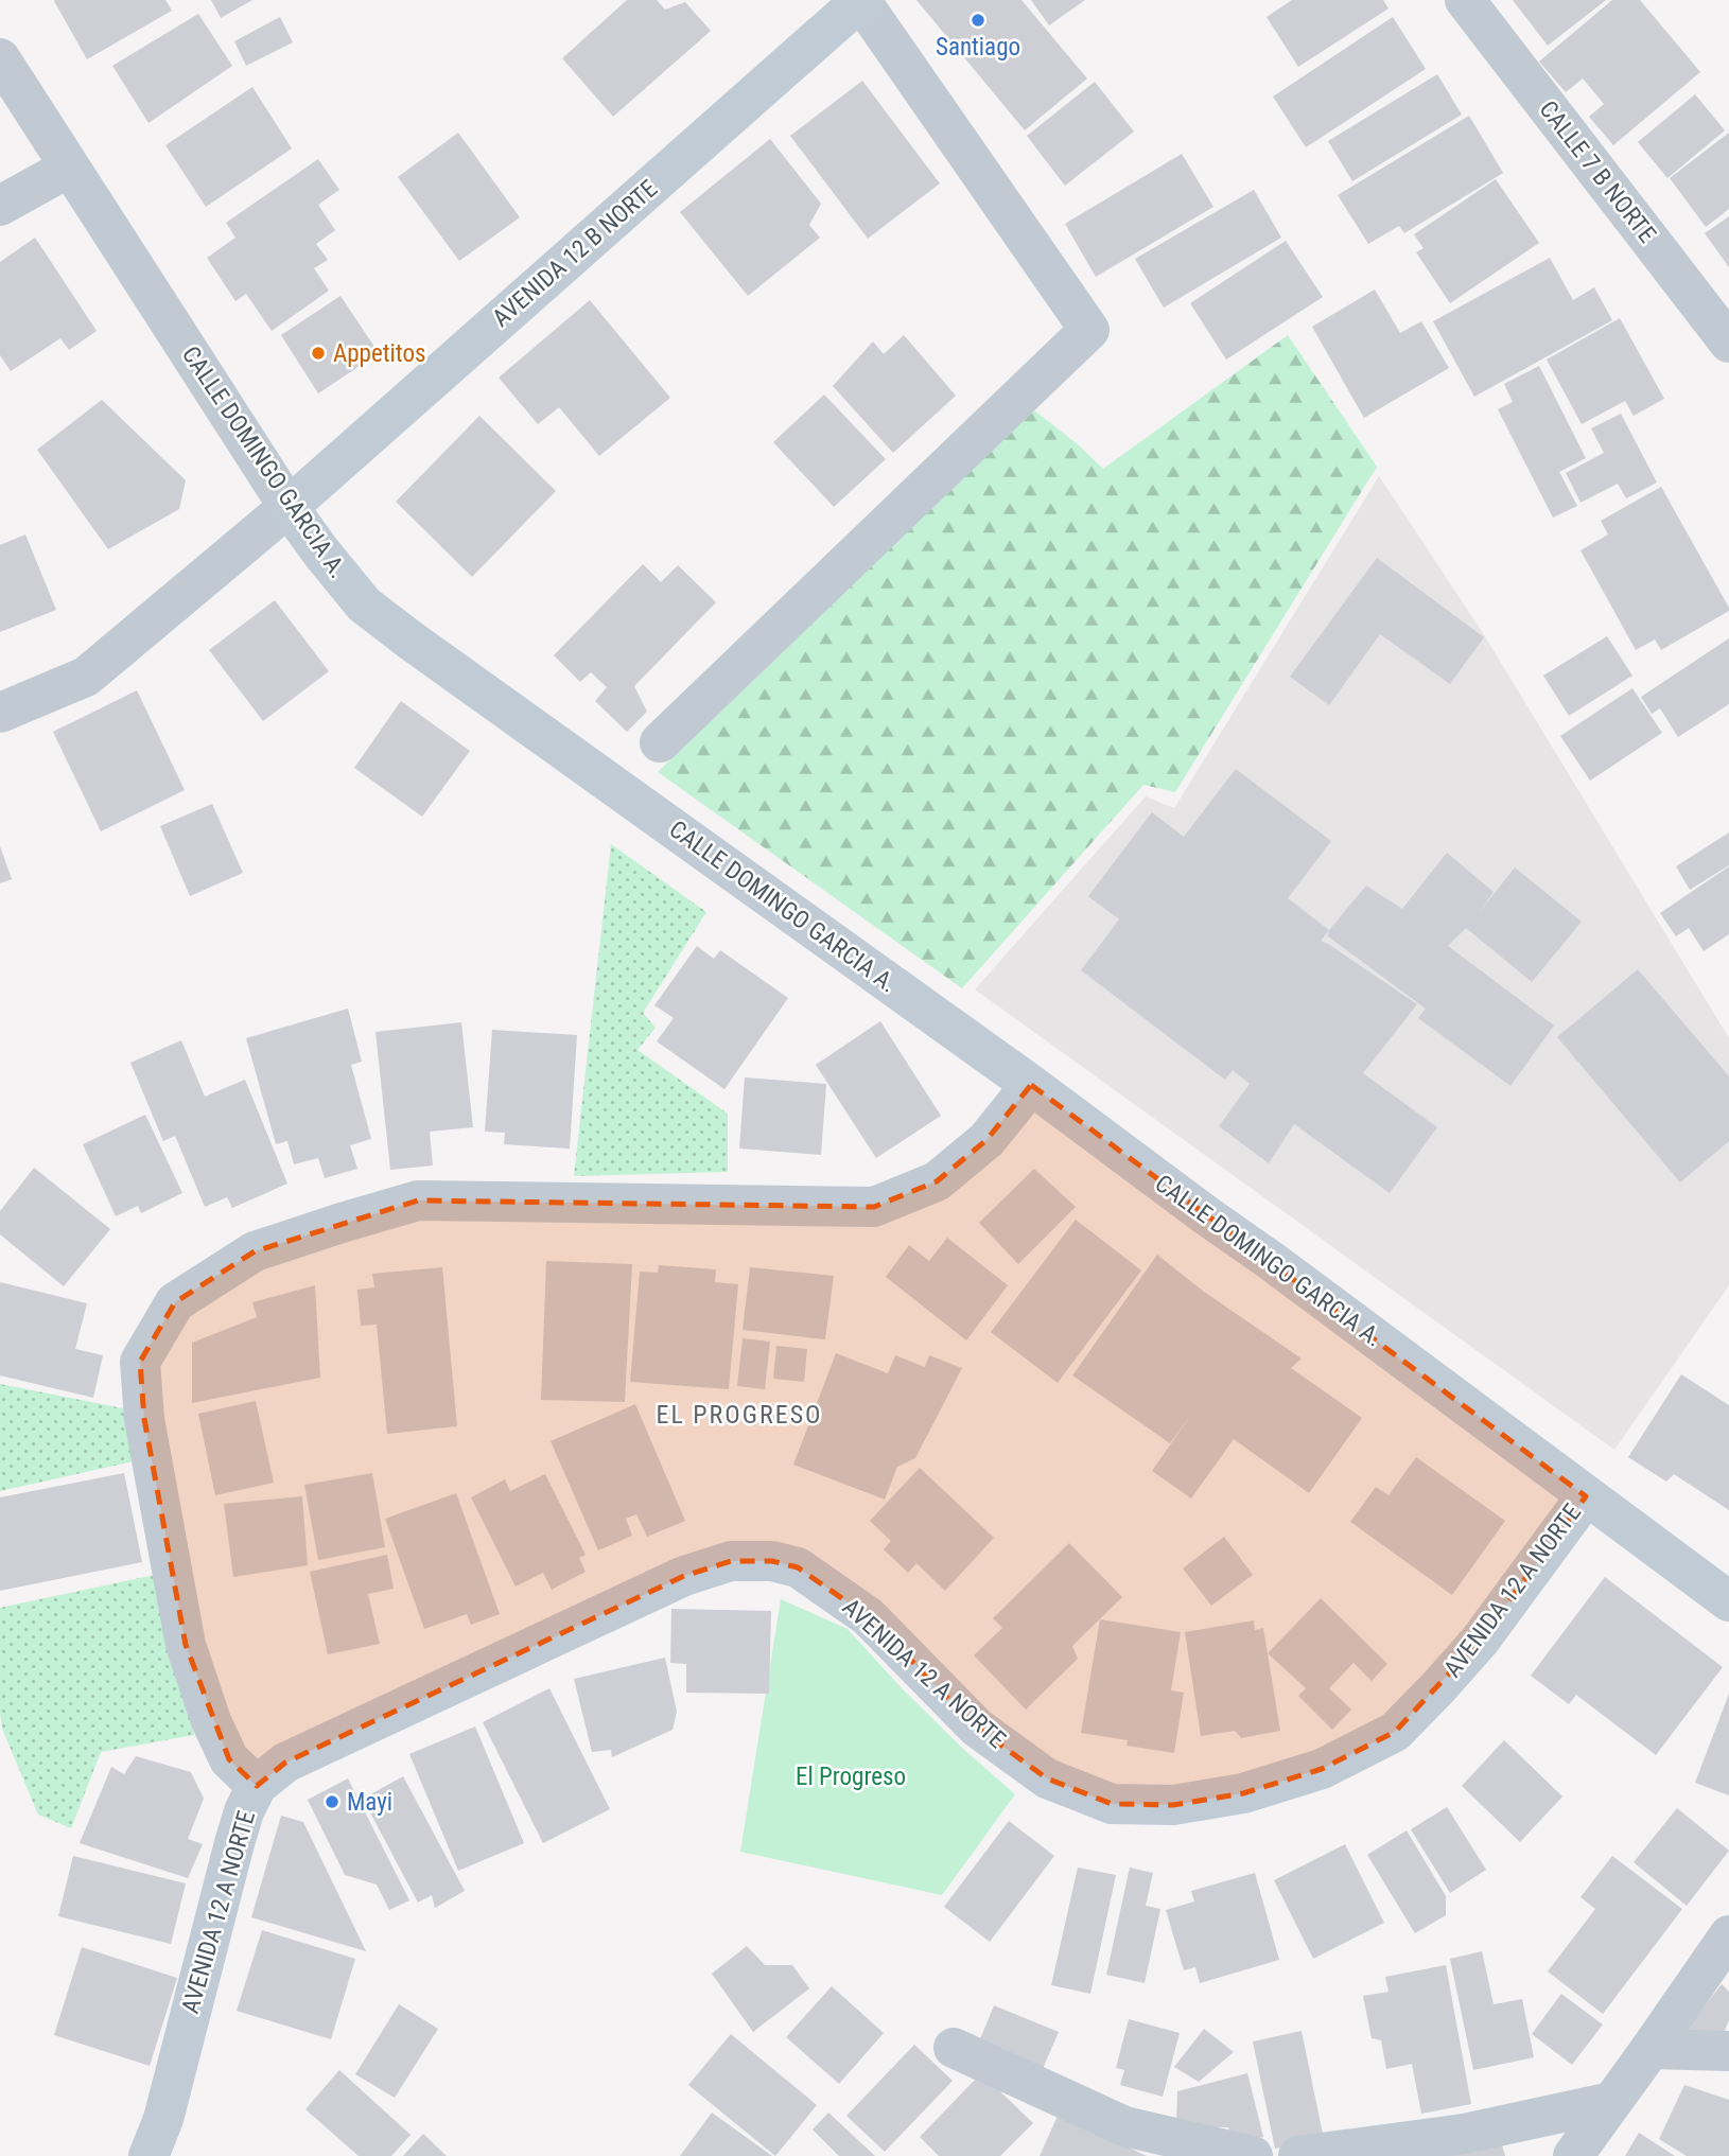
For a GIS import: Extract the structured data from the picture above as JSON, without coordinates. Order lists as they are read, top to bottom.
{
  "streets": {
    "main road": ["AVENIDA 12 B NORTE", "CALLE DOMINGO GARCIA A.", "AVENIDA 12 A NORTE"],
    "street": ["CALLE 7 B NORTE"]
  },
  "crossings": [
    ["AVENIDA 12 B NORTE", "CALLE DOMINGO GARCIA A."],
    ["CALLE DOMINGO GARCIA A.", "AVENIDA 12 A NORTE"]
  ],
  "districts": ["EL PROGRESO"],
  "parks": ["El Progreso"],
  "places": ["Santiago", "Appetitos", "Mayi"]
}
